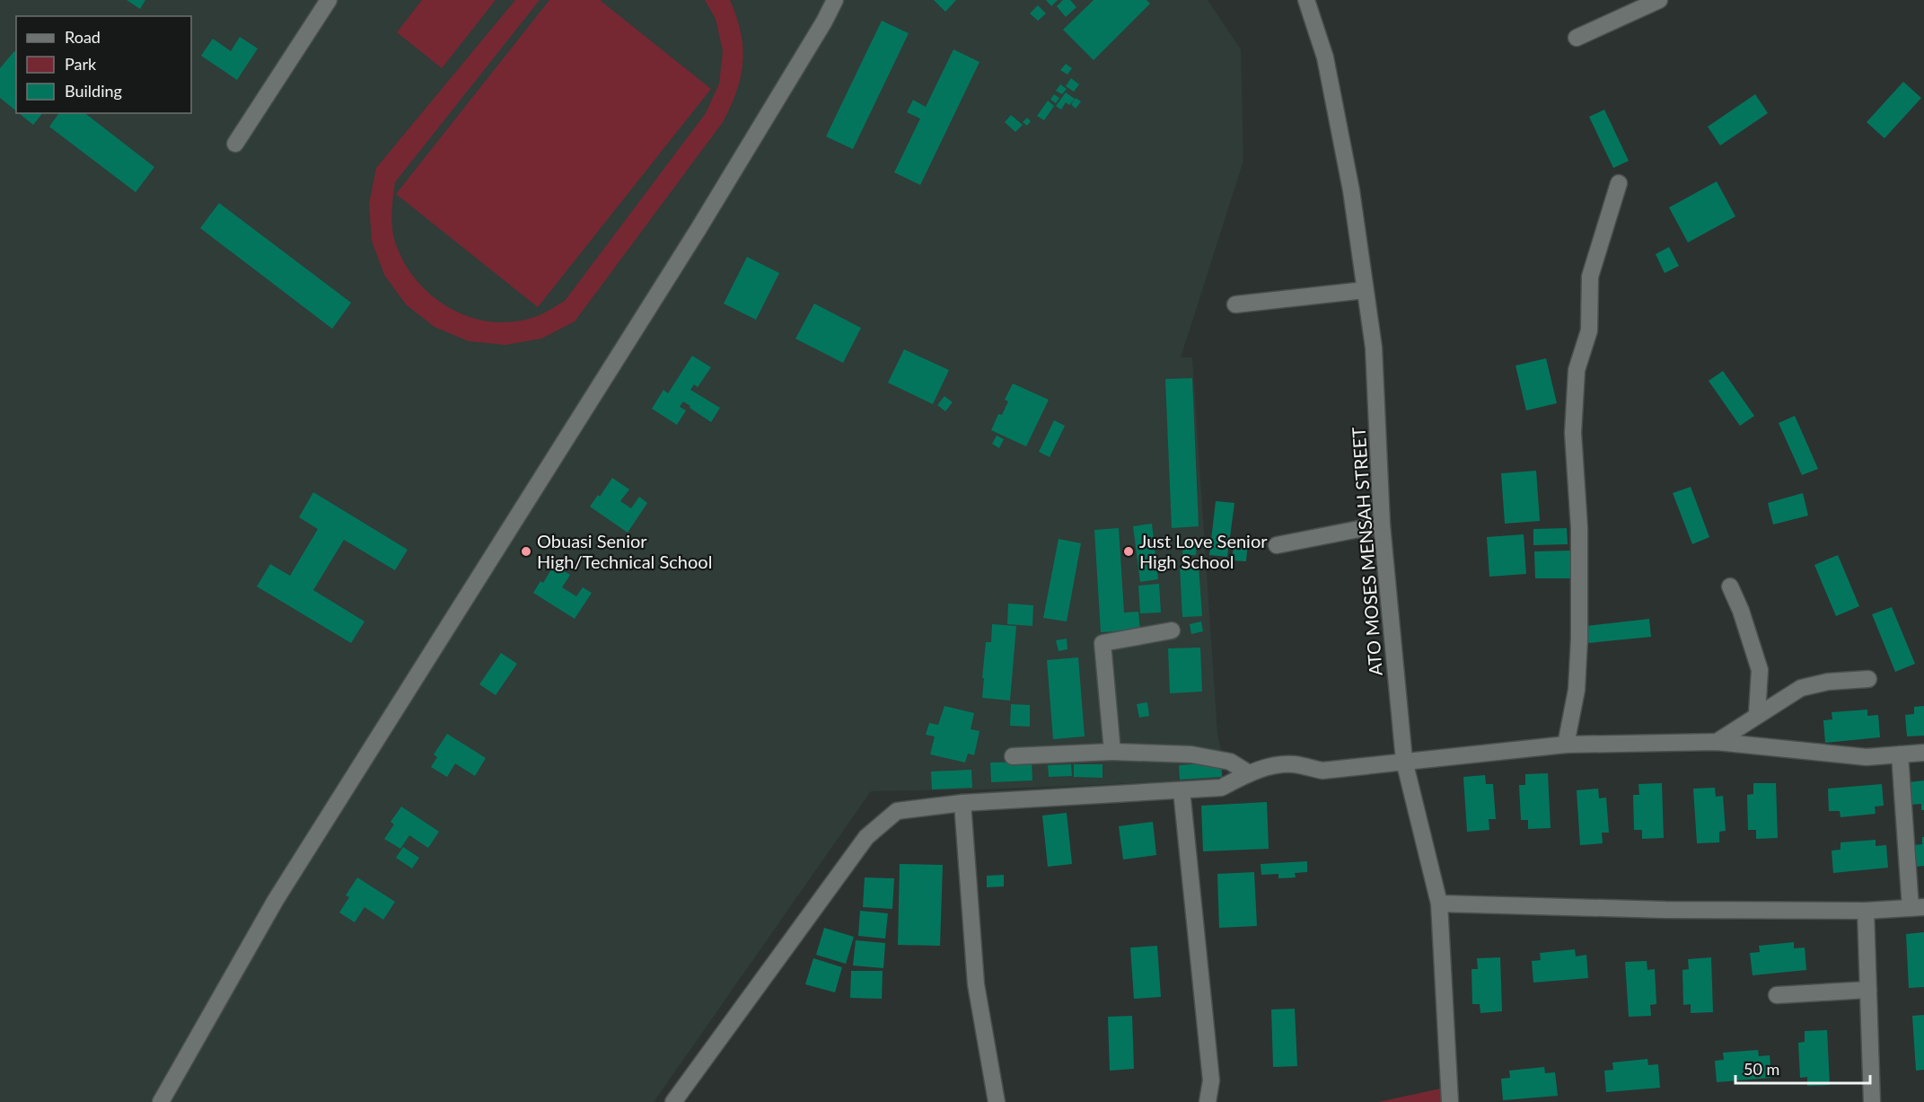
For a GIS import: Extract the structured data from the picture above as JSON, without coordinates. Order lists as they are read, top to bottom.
{
  "streets": {
    "street": ["ATO MOSES MENSAH STREET"]
  },
  "places": ["Obuasi Senior High/Technical School", "Just Love Senior High School"],
  "legend": ["Road", "Park", "Building"],
  "scale_bar": "50 m"
}
